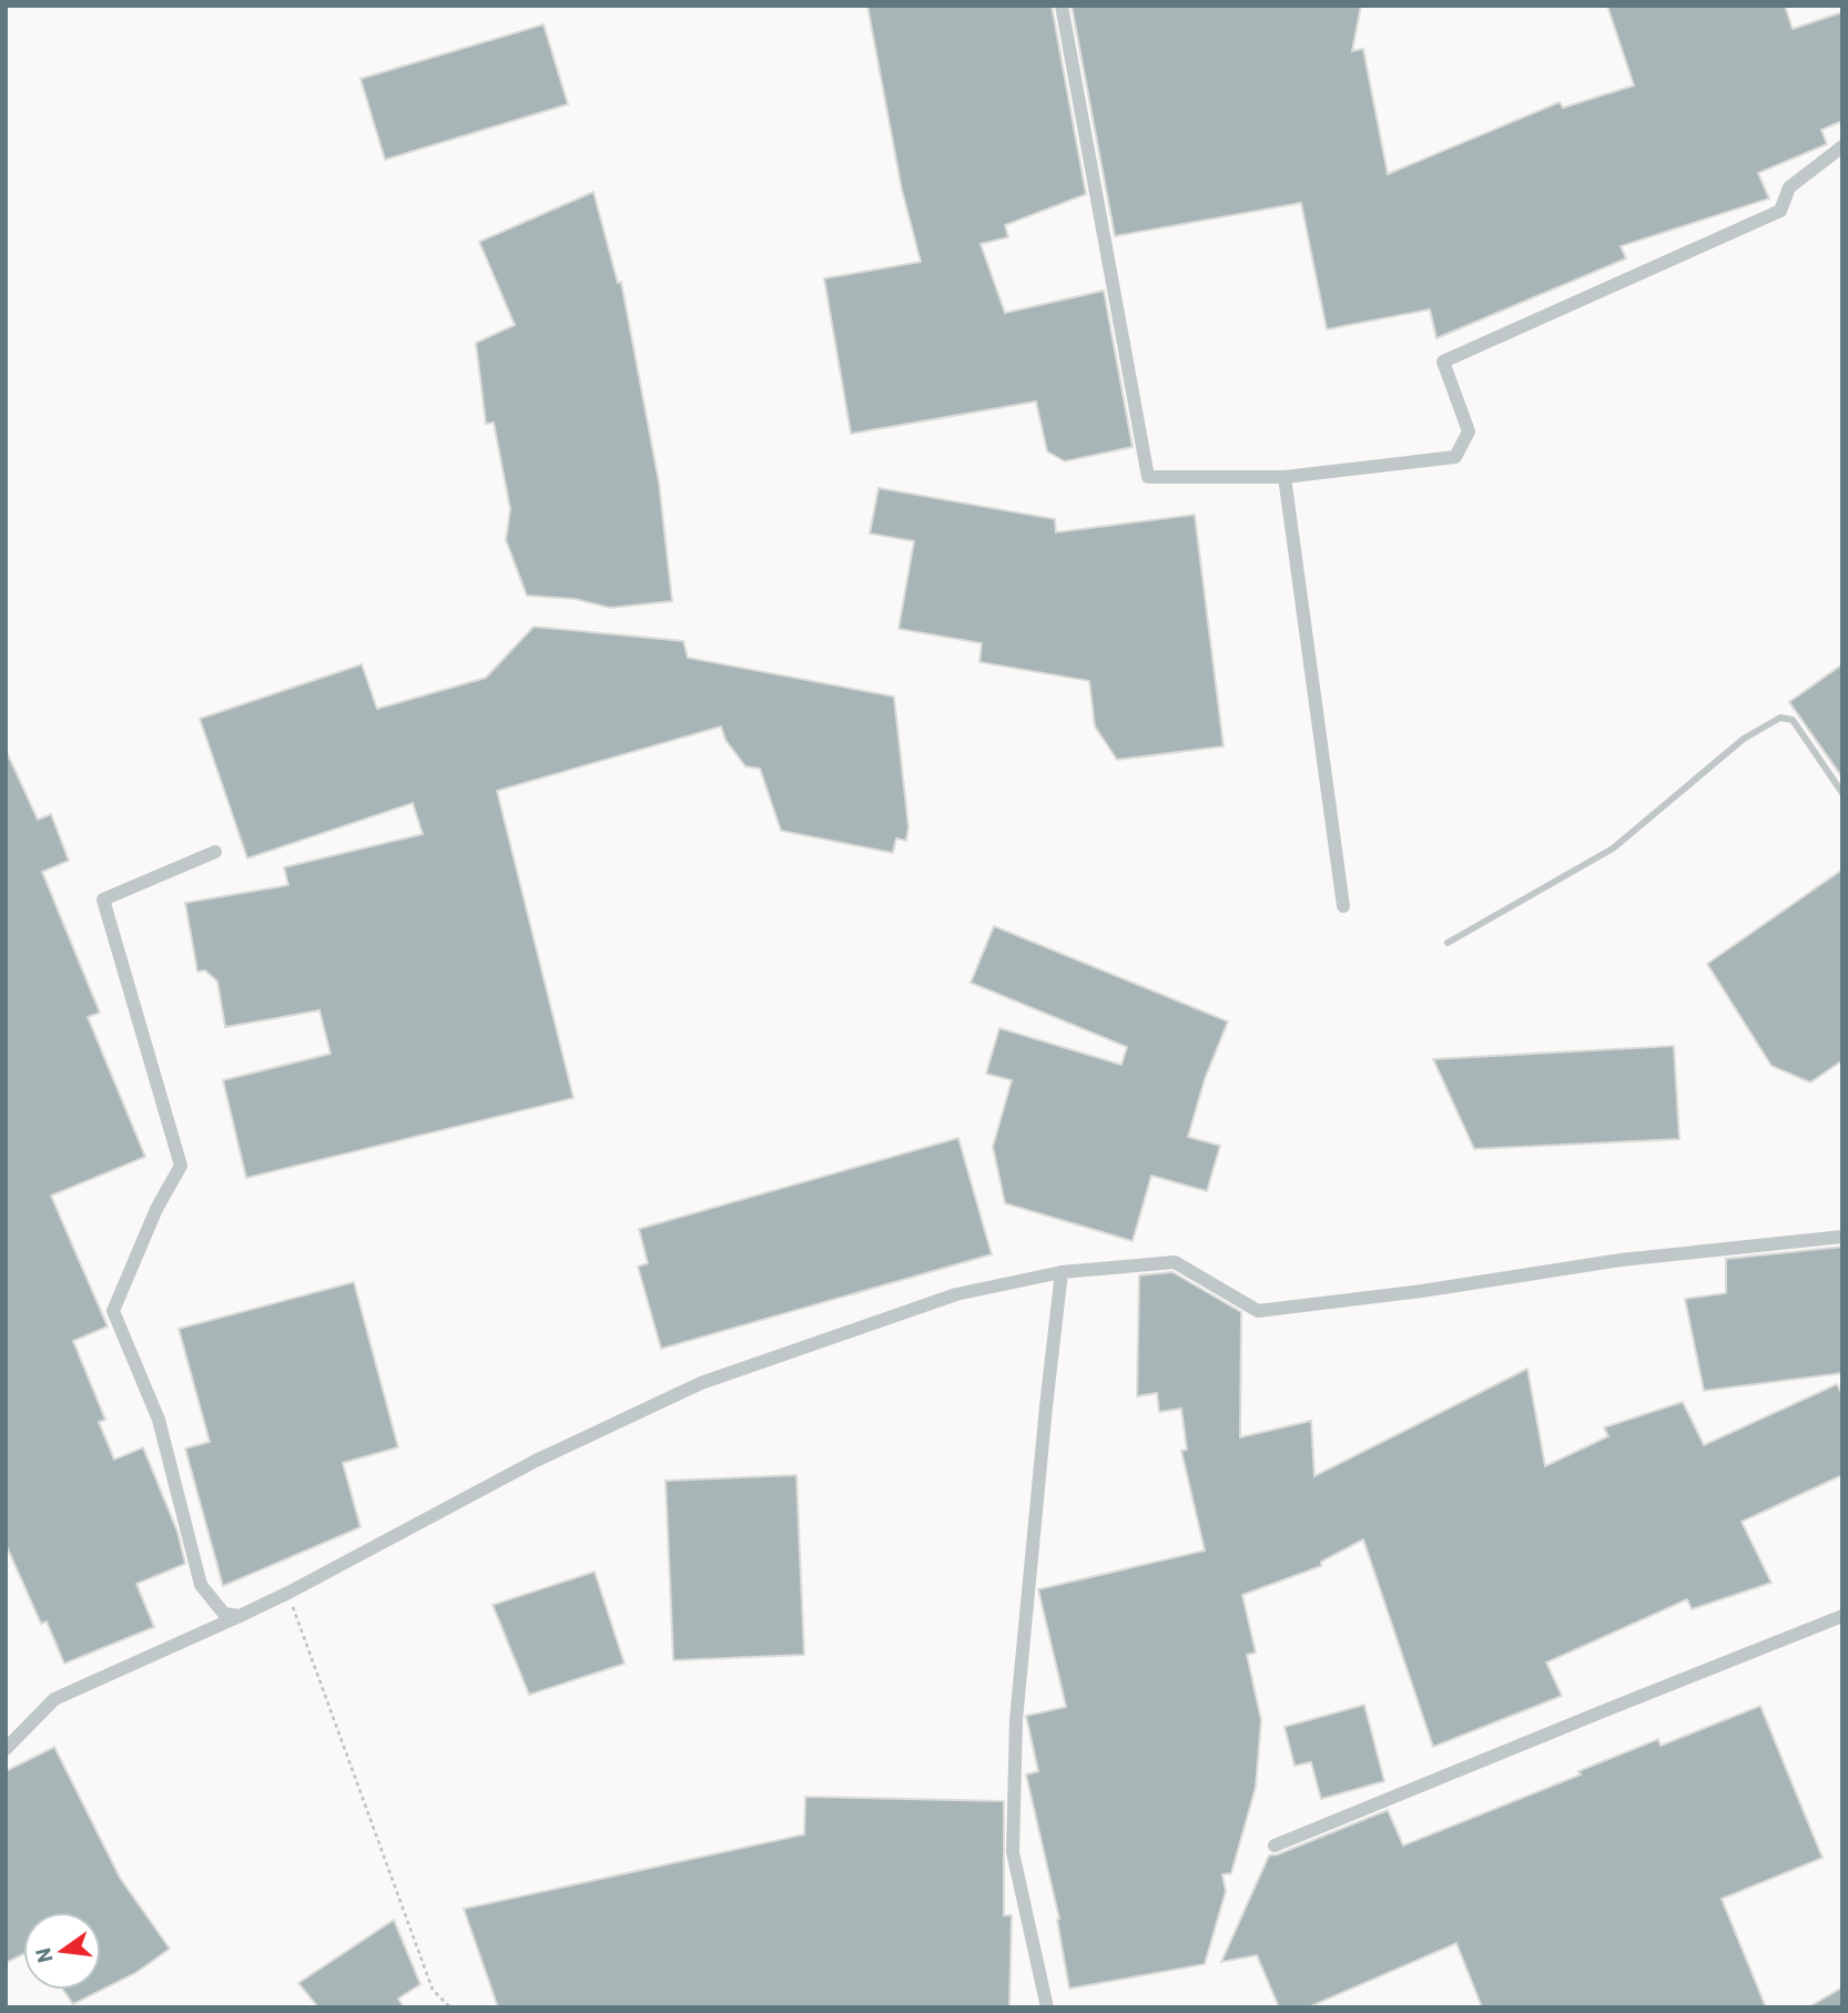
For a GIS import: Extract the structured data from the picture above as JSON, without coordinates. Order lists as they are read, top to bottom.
{
  "north": "left"
}
